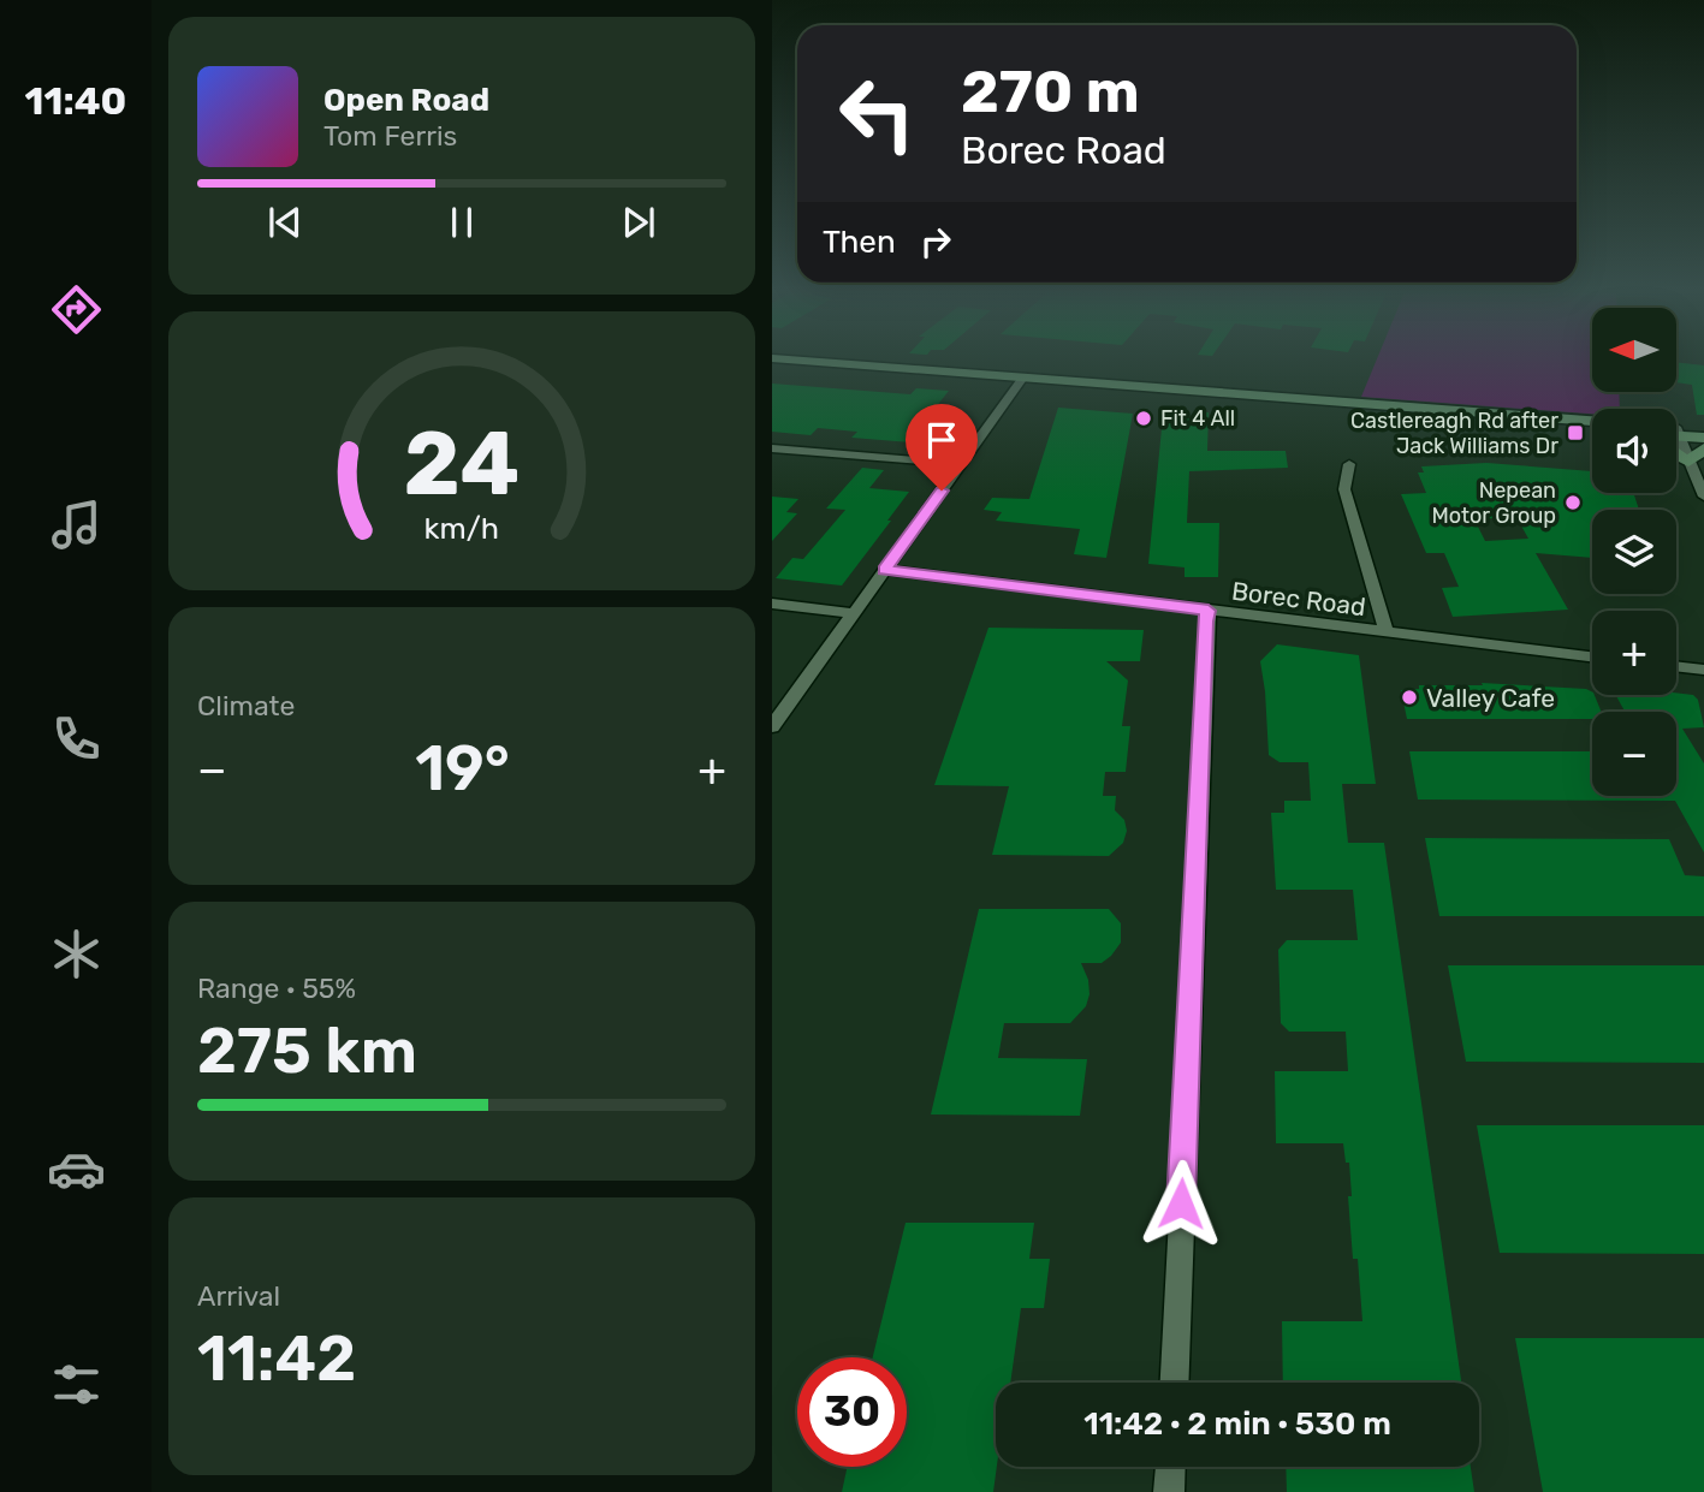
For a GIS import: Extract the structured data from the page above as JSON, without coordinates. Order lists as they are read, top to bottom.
{
  "streets": {
    "street": ["Borec Road"]
  },
  "places": {
    "other": ["Fit 4 All", "Nepean Motor Group", "Valley Cafe"],
    "transit": ["Castlereagh Rd after Jack Williams Dr"]
  },
  "north": "left",
  "page": {
    "tabs": "11:40",
    "turn": ["270 m", "Borec Road"],
    "song": ["Open Road", "Tom Ferris"],
    "then": "Then",
    "map_buttons": ["+", "−"],
    "tile": [
      "Climate",
      ["Range · 55%", "275 km"],
      ["Arrival", "11:42"]
    ],
    "heat": ["−", "19°", "+"],
    "limit": "30",
    "trip": "11:42 · 2 min · 530 m",
    "gauge": ["24", "km/h"]
  }
}
